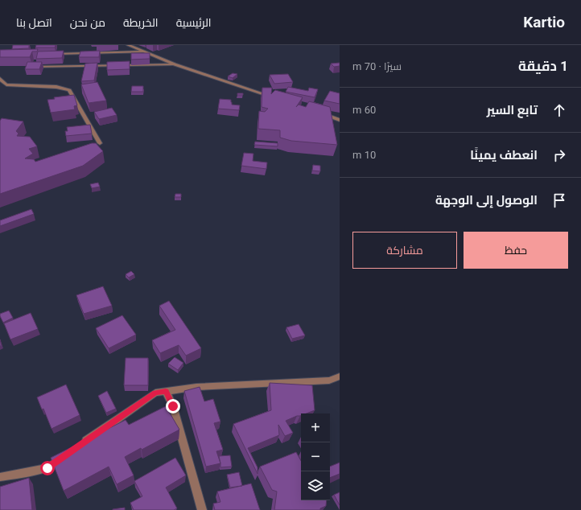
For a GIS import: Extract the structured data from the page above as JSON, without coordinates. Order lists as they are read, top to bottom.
{
  "page": {
    "header": "Kartio",
    "nav": [
      "الرئيسية",
      "الخريطة",
      "من نحن",
      "اتصل بنا"
    ],
    "heading": ["1 دقيقة", "سيرًا · 70 m"],
    "list": [
      ["تابع السير", "60 m"],
      ["انعطف يمينًا", "10 m"],
      "الوصول إلى الوجهة"
    ],
    "buttons": ["حفظ", "مشاركة"],
    "map_buttons": ["+", "−"]
  }
}
